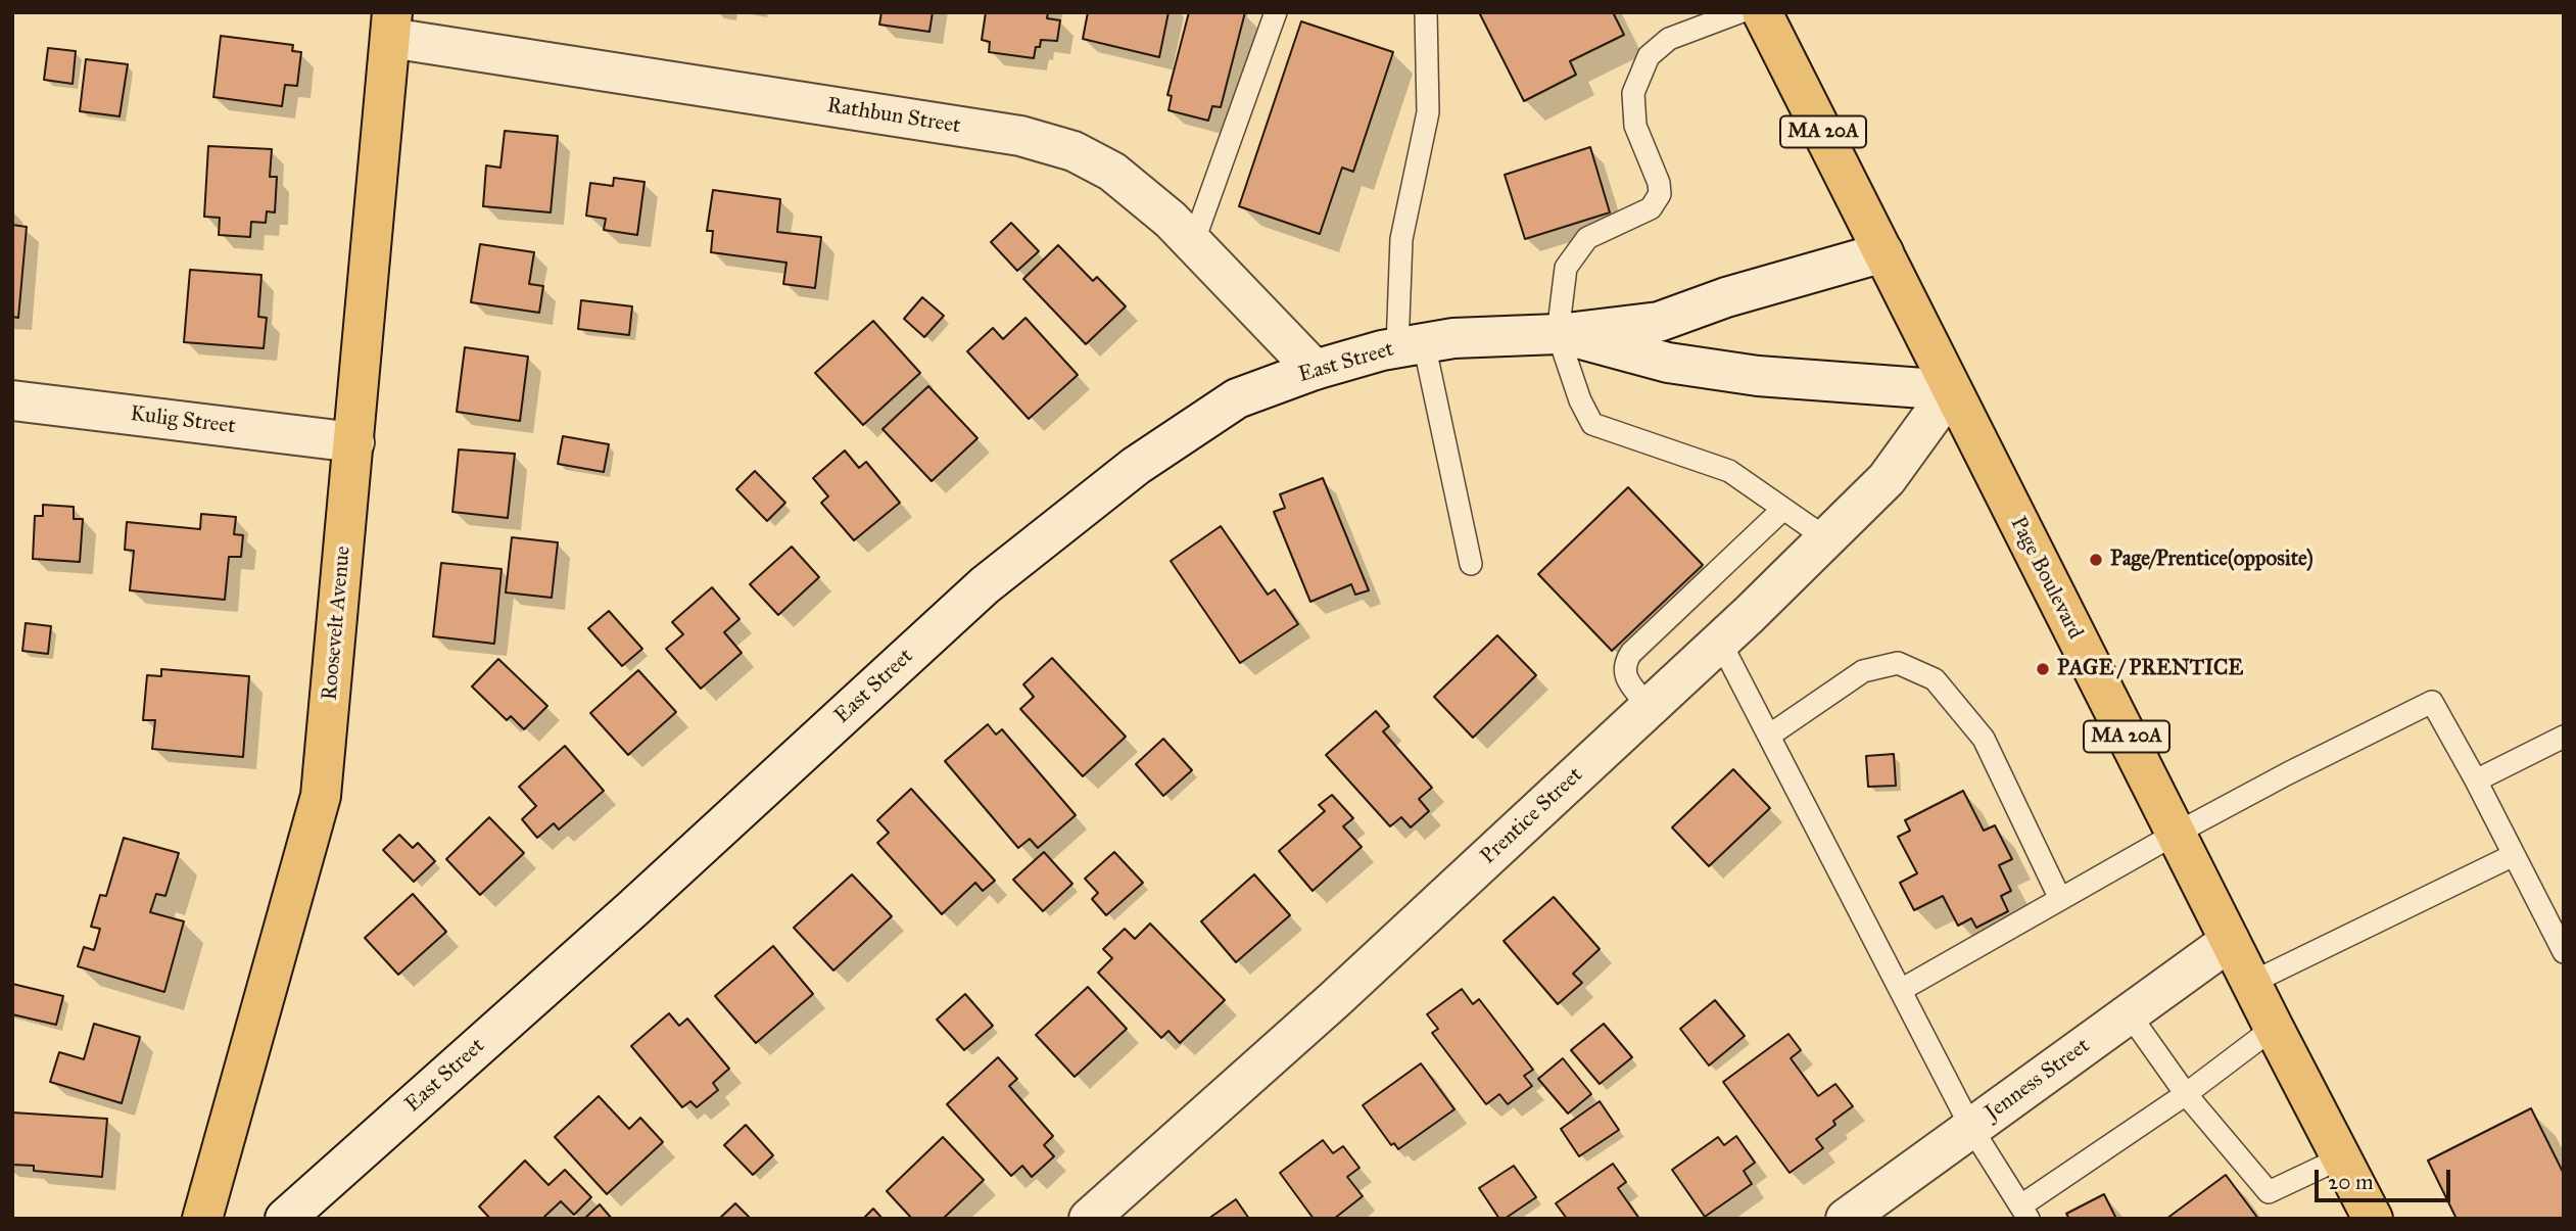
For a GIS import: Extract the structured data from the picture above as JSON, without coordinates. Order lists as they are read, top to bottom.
{
  "streets": {
    "main road": ["MA 20A", "Page Boulevard", "Roosevelt Avenue"],
    "street": [
      "Rathbun Street",
      "East Street",
      "Kulig Street",
      "Prentice Street",
      "Jenness Street"
    ]
  },
  "crossings": [
    ["Rathbun Street", "East Street"],
    ["Rathbun Street", "Roosevelt Avenue"],
    ["East Street", "Page Boulevard"],
    ["East Street", "Prentice Street"],
    ["Kulig Street", "Roosevelt Avenue"],
    ["Page Boulevard", "Prentice Street"],
    ["Page Boulevard", "Jenness Street"]
  ],
  "places": ["Page/Prentice(opposite)", "PAGE / PRENTICE"],
  "scale_bar": "20 m"
}
